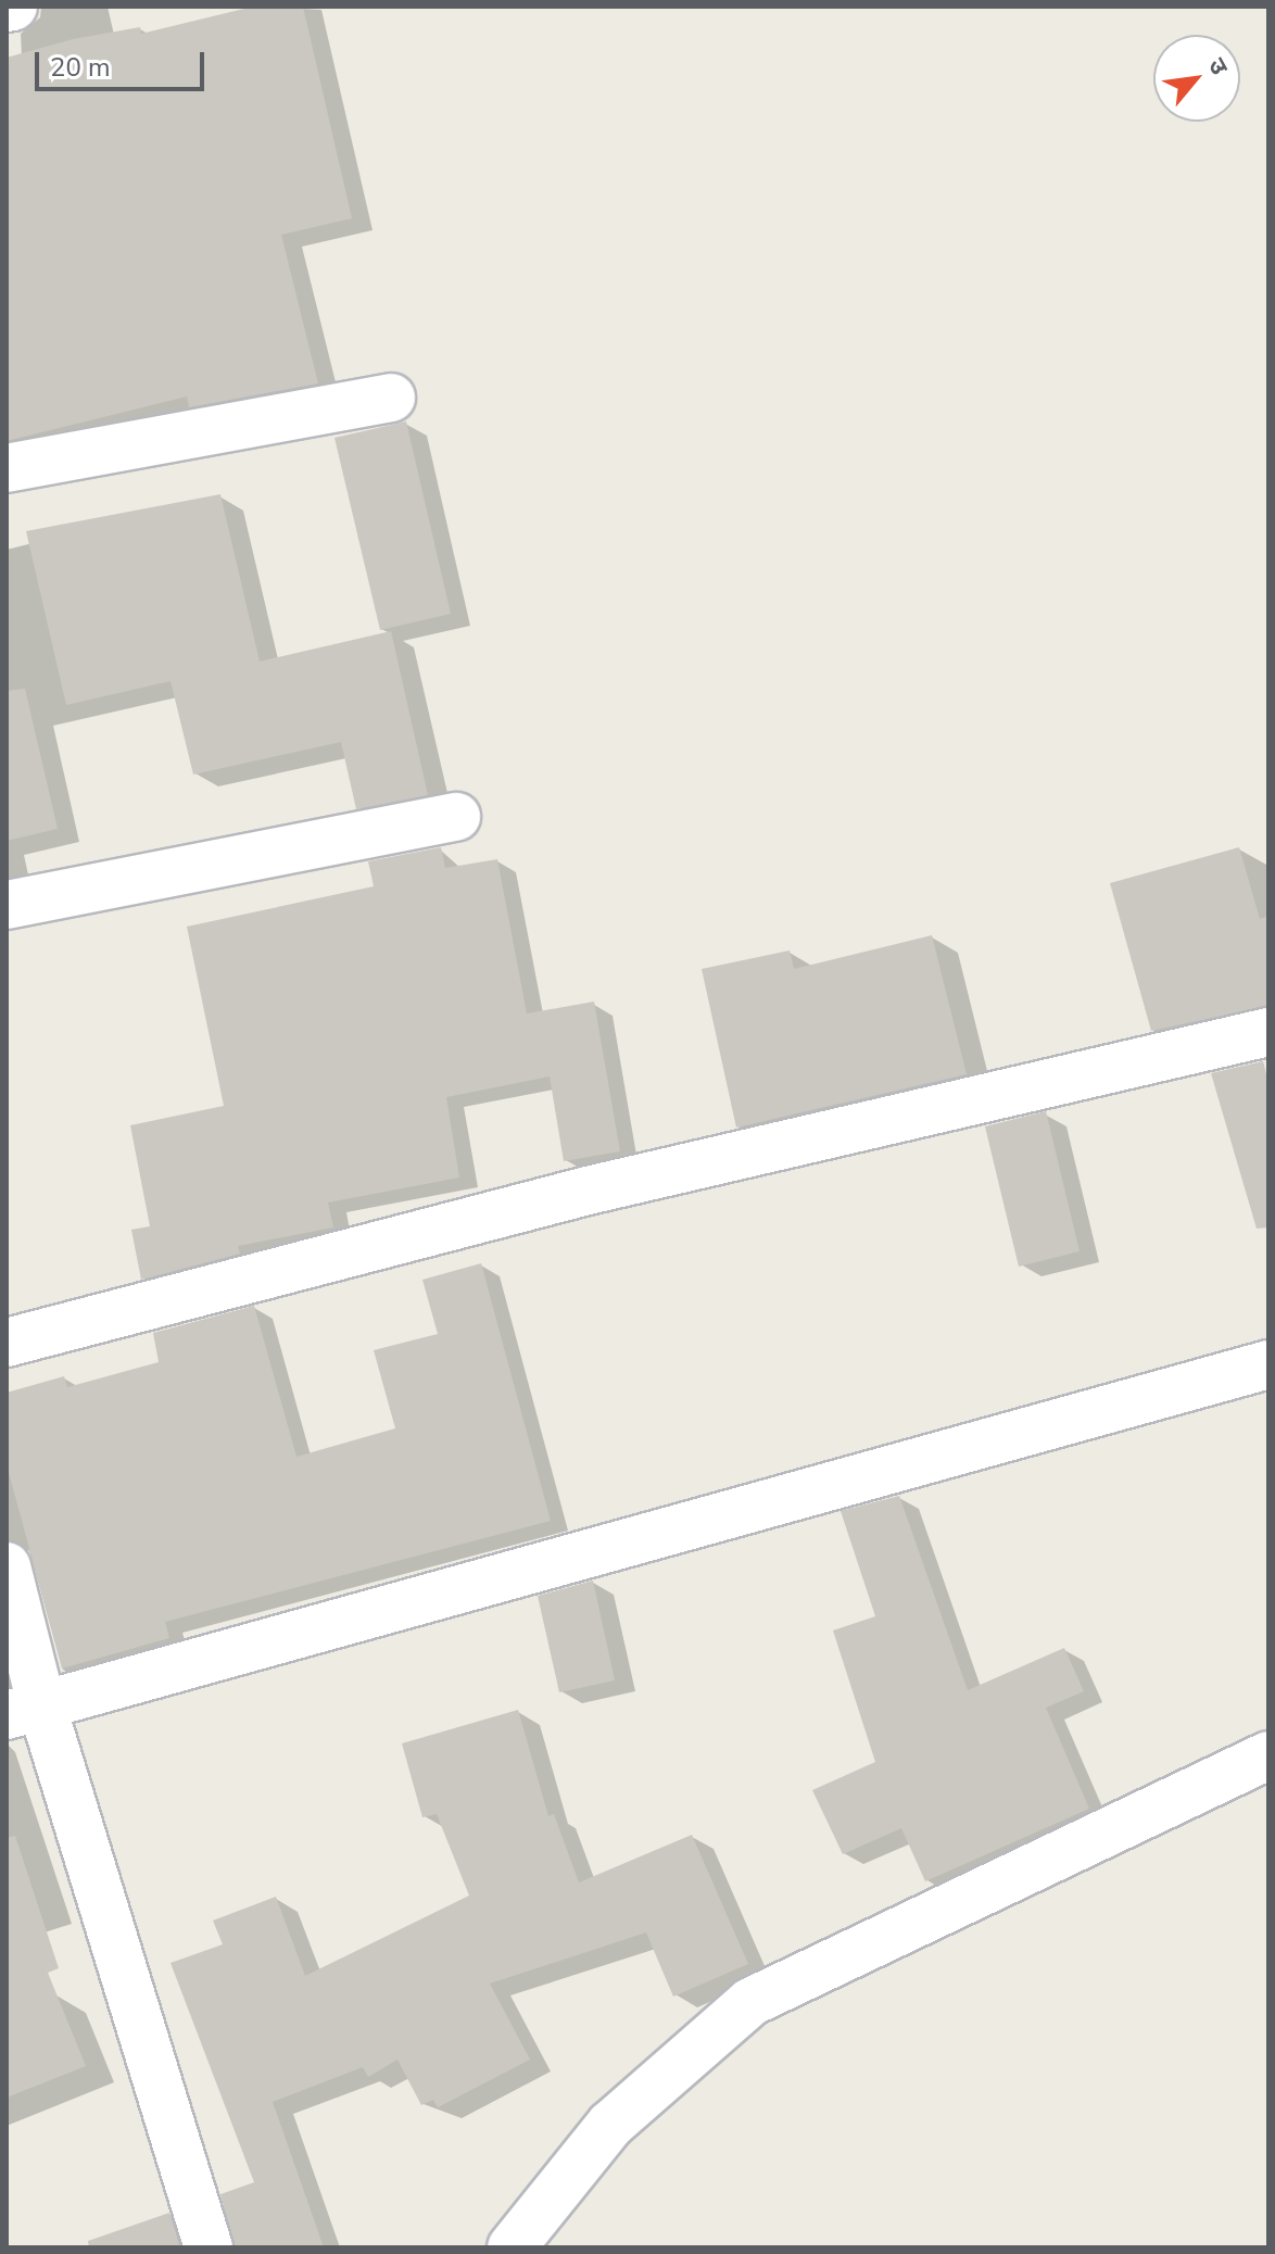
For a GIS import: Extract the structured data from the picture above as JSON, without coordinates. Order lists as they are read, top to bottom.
{
  "scale_bar": "20 m",
  "north": "top right"
}
